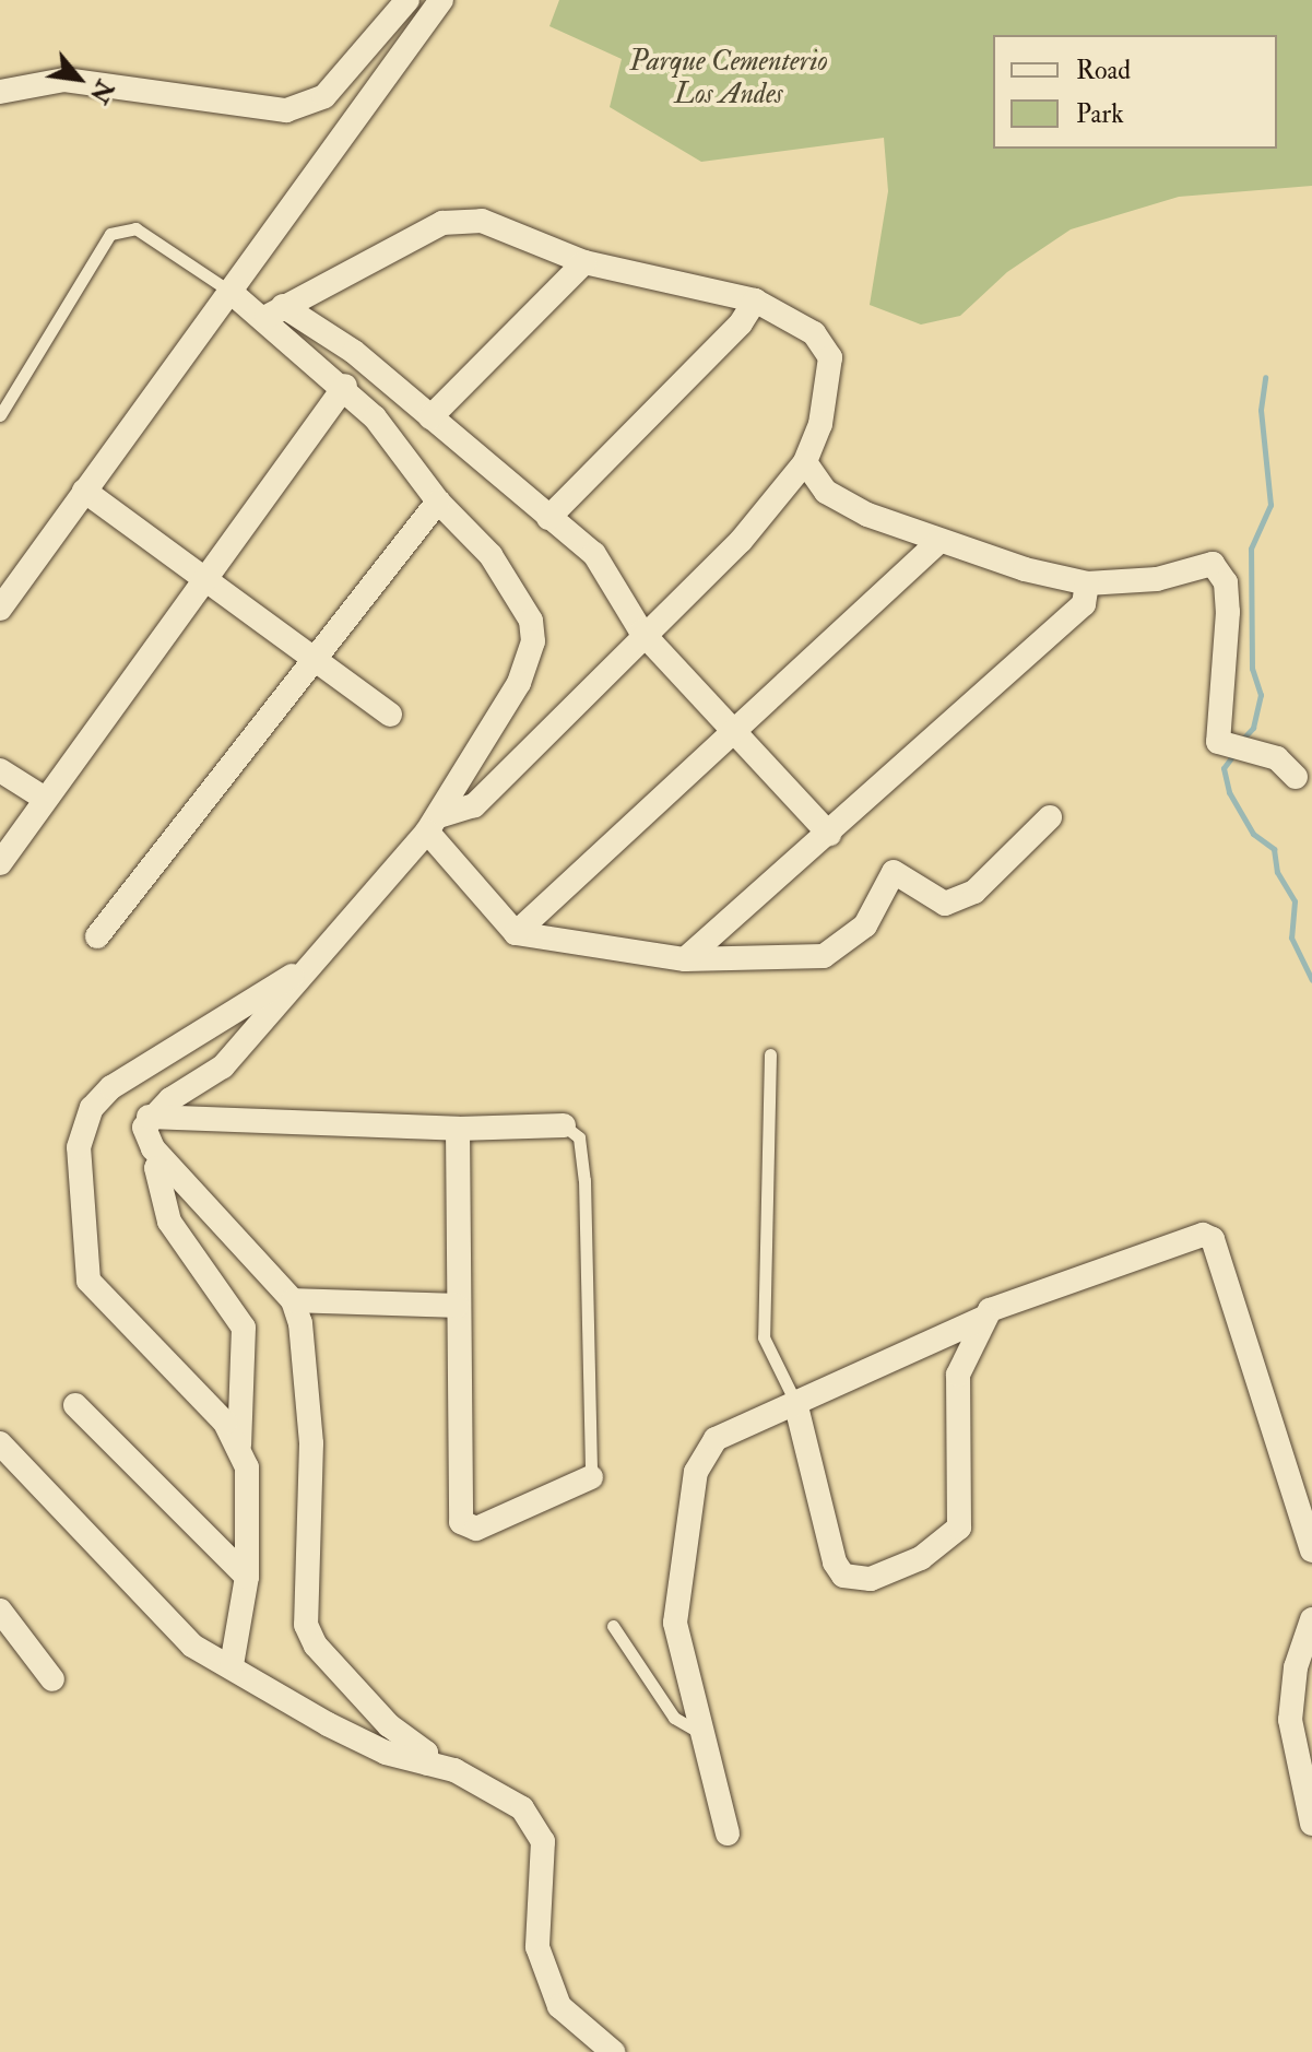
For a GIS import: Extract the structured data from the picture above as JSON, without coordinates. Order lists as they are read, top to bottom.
{
  "parks": ["Parque Cementerio Los Andes"],
  "legend": ["Road", "Park"],
  "north": "bottom right"
}
